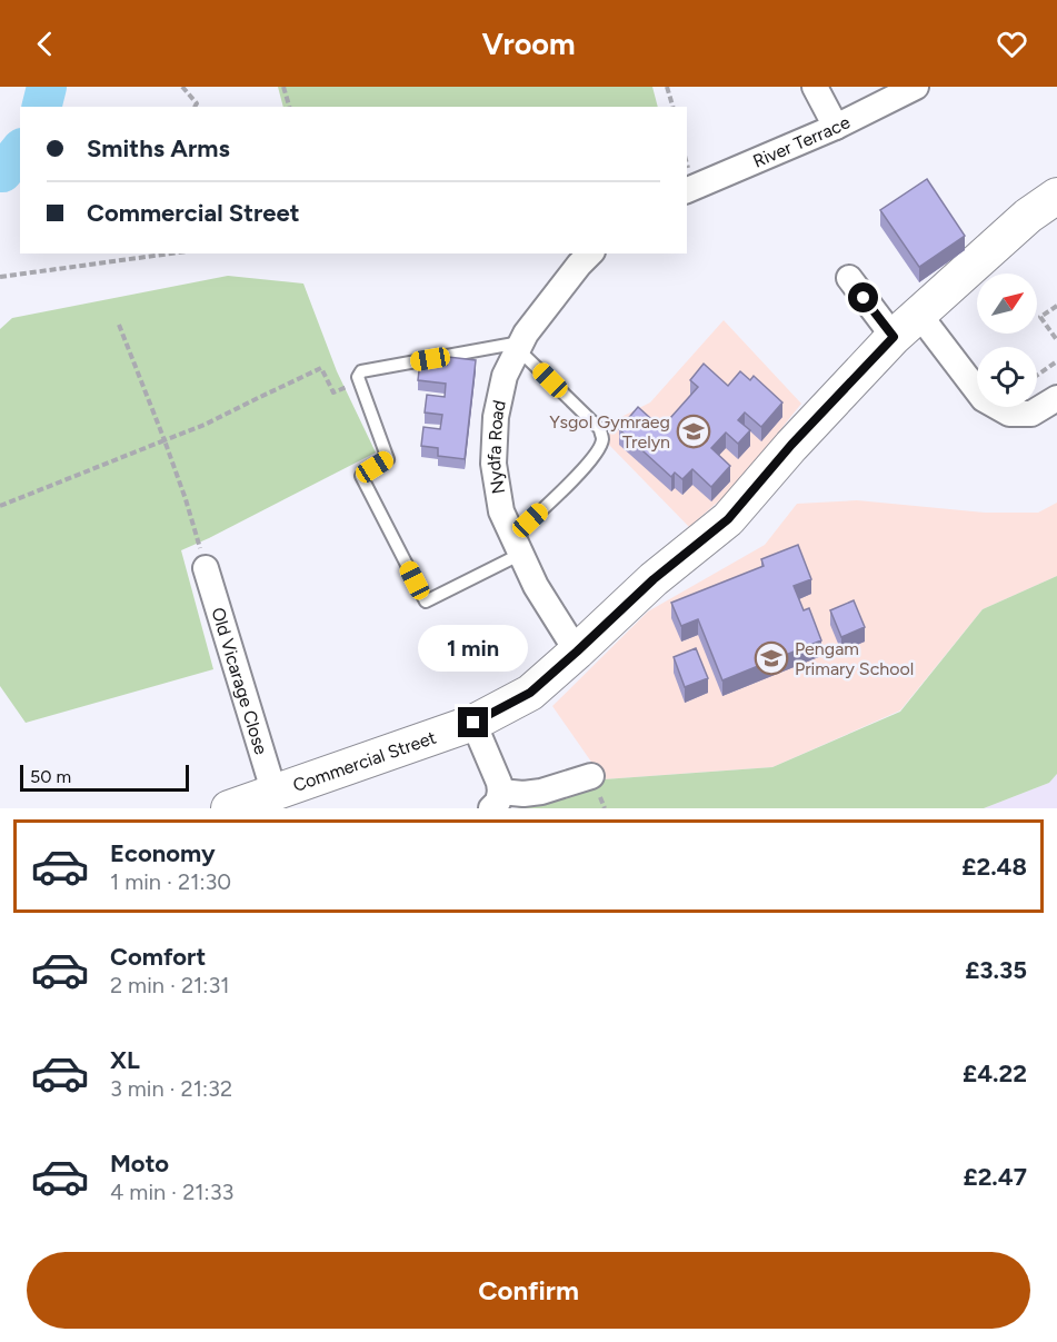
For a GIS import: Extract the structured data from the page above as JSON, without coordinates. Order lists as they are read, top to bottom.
{
  "streets": {
    "main road": ["Commercial Street"],
    "street": ["River Terrace", "Nydfa Road", "Old Vicarage Close"]
  },
  "crossings": [
    ["Nydfa Road", "Commercial Street"],
    ["Old Vicarage Close", "Commercial Street"]
  ],
  "places": {
    "school or university": ["Ysgol Gymraeg Trelyn", "Pengam Primary School"]
  },
  "scale_bar": "50 m",
  "north": "top right",
  "page": {
    "header": "Vroom",
    "banner": ["Smiths Arms", "Commercial Street"],
    "bubble": "1 min",
    "scale": "50 m",
    "list": [
      {
        "name": "Economy",
        "note": "1 min · 21:30",
        "value": "£2.48"
      },
      {
        "name": "Comfort",
        "note": "2 min · 21:31",
        "value": "£3.35"
      },
      {
        "name": "XL",
        "note": "3 min · 21:32",
        "value": "£4.22"
      },
      {
        "name": "Moto",
        "note": "4 min · 21:33",
        "value": "£2.47"
      }
    ],
    "buttons": "Confirm"
  }
}
